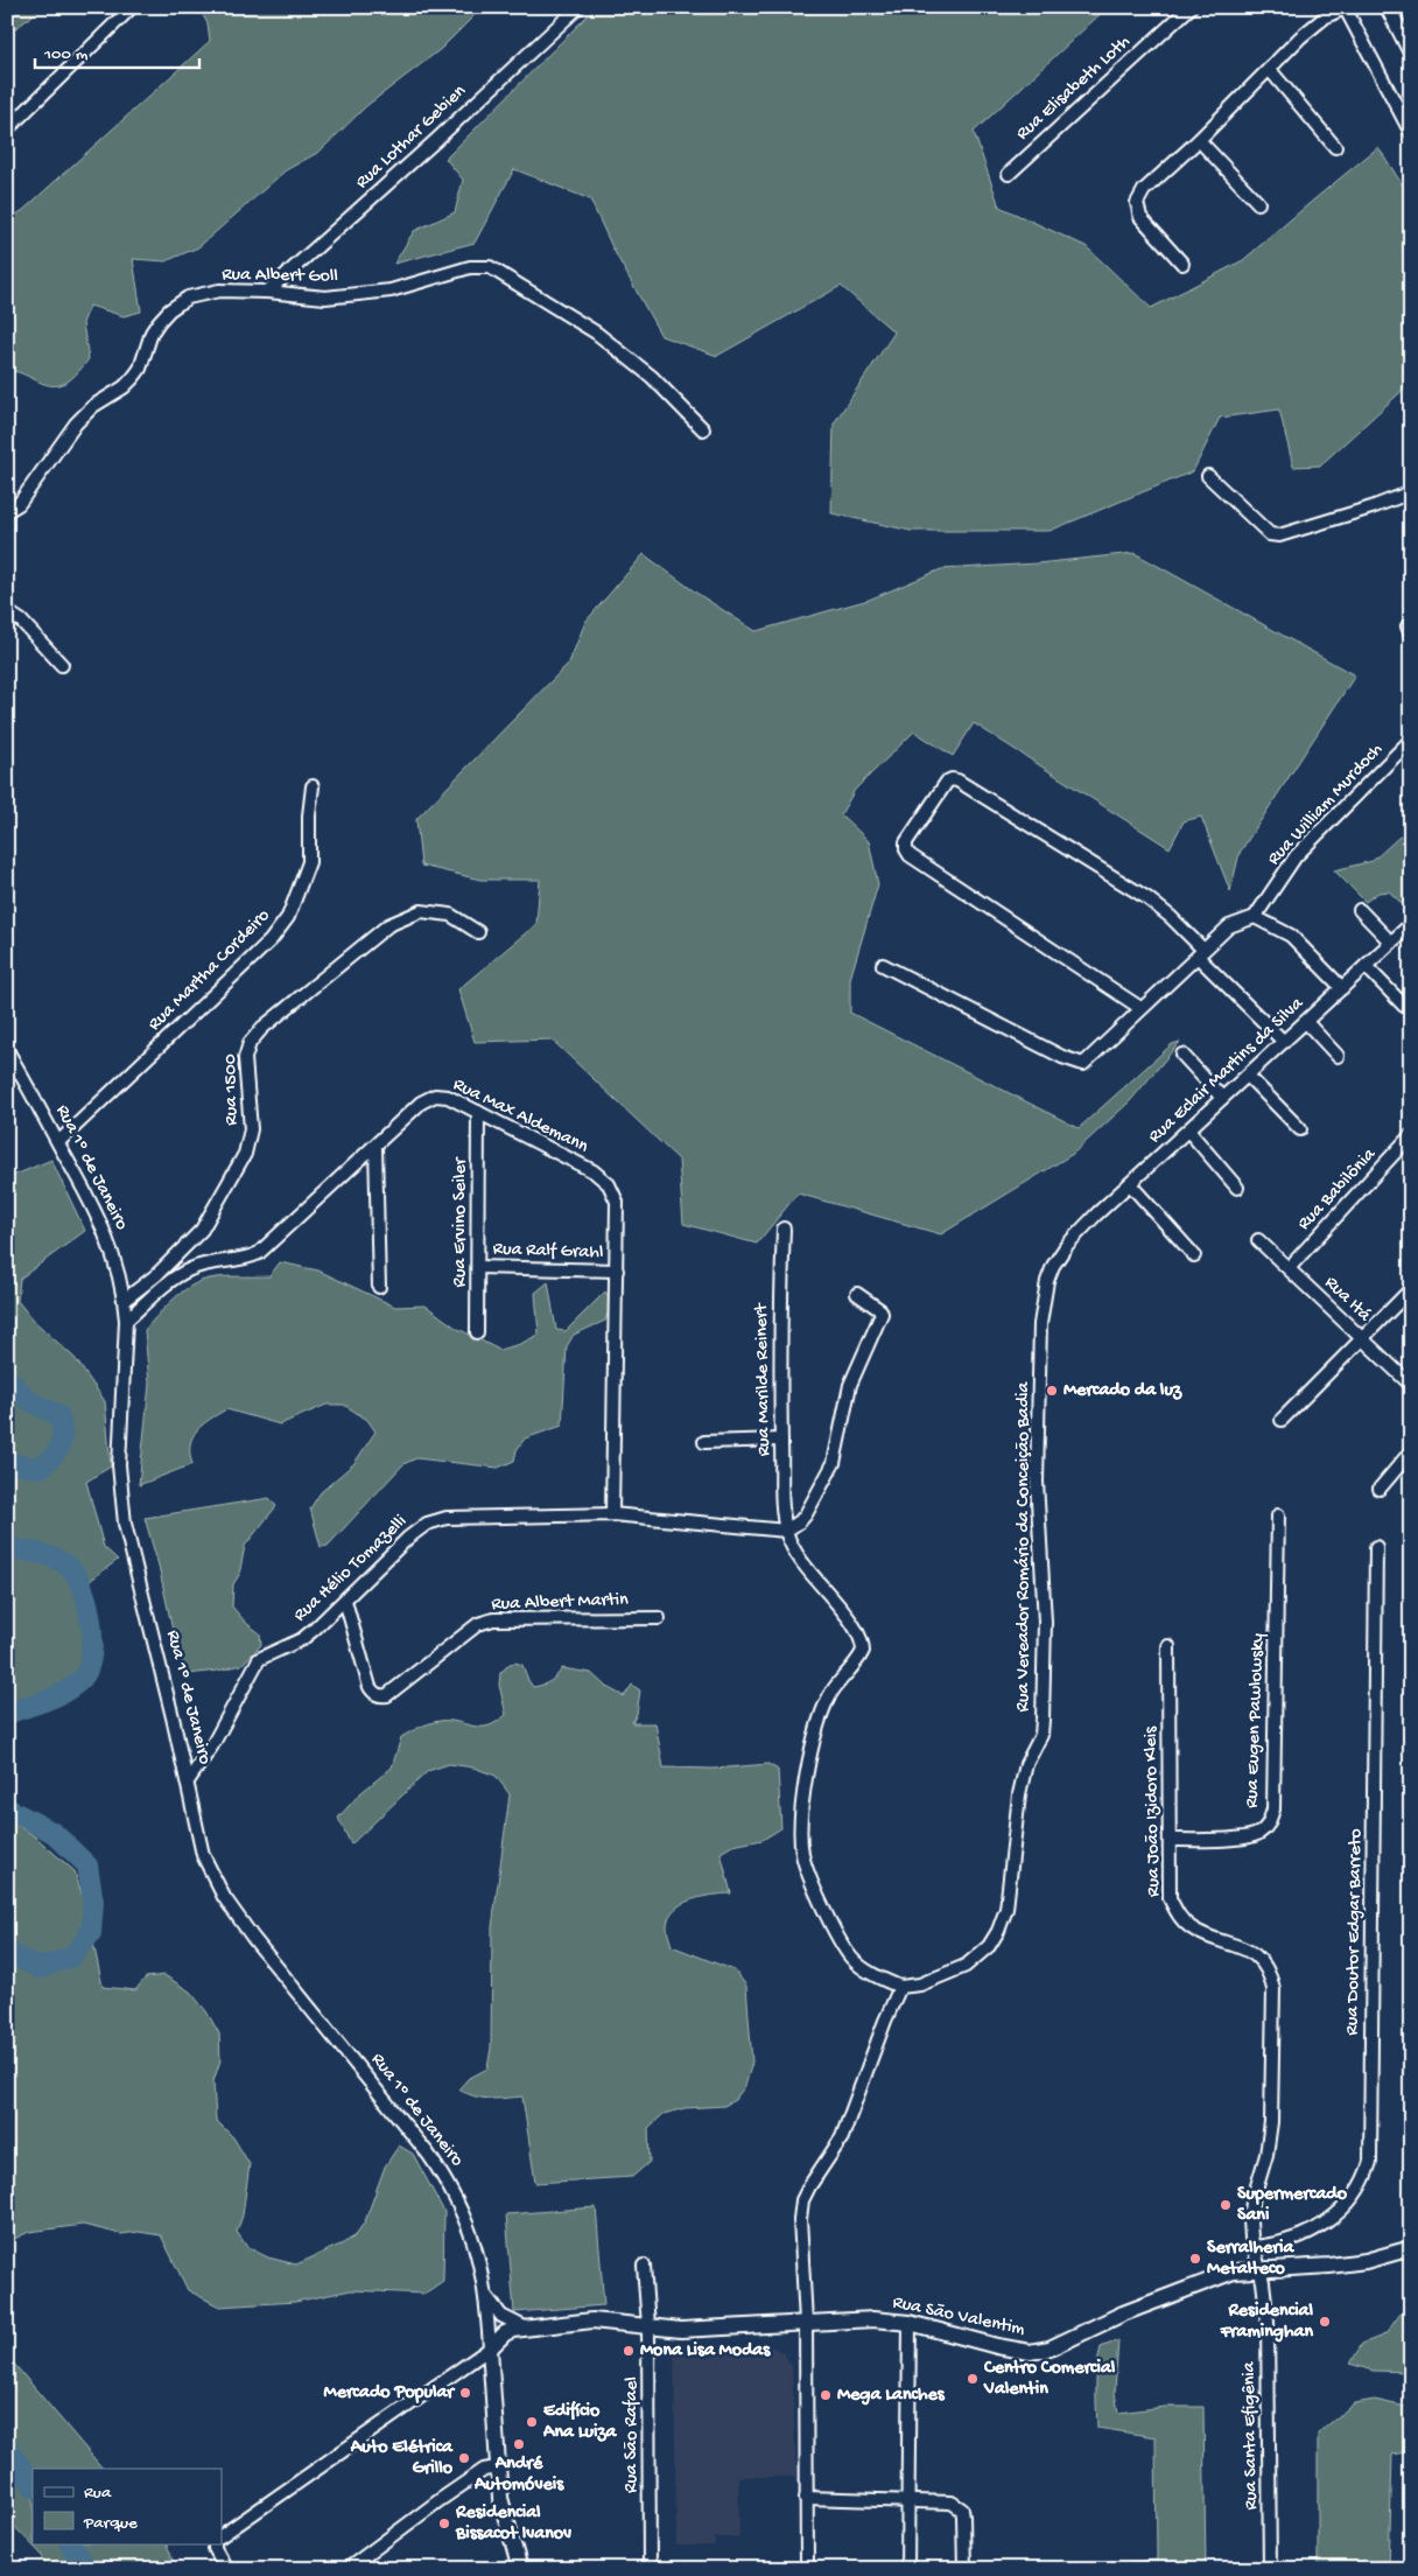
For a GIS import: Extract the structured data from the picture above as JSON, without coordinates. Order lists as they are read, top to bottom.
{
  "streets": {
    "main road": ["Rua 1º de Janeiro", "Rua São Valentim"],
    "street": [
      "Rua Elisabeth Loth",
      "Rua Lothar Gebien",
      "Rua Albert Goll",
      "Rua William Murdoch",
      "Rua Martha Cordeiro",
      "Rua Eclair Martins da Silva",
      "Rua 1500",
      "Rua Max Aldemann",
      "Rua Babilônia",
      "Rua Ervino Seiler",
      "Rua Ralf Grahl",
      "Rua Itá",
      "Rua Marilde Reinert",
      "Rua Vereador Romário da Conceição Badia",
      "Rua Hélio Tomazelli",
      "Rua Albert Martin",
      "Rua Eugen Pawlowsky",
      "Rua João Izidoro Kleis",
      "Rua Doutor Edgar Barreto",
      "Rua São Rafael",
      "Rua Santa Efigênia"
    ]
  },
  "crossings": [
    ["Rua Lothar Gebien", "Rua Albert Goll"],
    ["Rua Martha Cordeiro", "Rua 1º de Janeiro"],
    ["Rua Eclair Martins da Silva", "Rua Vereador Romário da Conceição Badia"],
    ["Rua 1500", "Rua 1º de Janeiro"],
    ["Rua Max Aldemann", "Rua 1º de Janeiro"],
    ["Rua Max Aldemann", "Rua Ervino Seiler"],
    ["Rua Max Aldemann", "Rua Ralf Grahl"],
    ["Rua Max Aldemann", "Rua Hélio Tomazelli"],
    ["Rua 1º de Janeiro", "Rua Hélio Tomazelli"],
    ["Rua 1º de Janeiro", "Rua São Valentim"],
    ["Rua Babilônia", "Rua Itá"],
    ["Rua Ervino Seiler", "Rua Ralf Grahl"],
    ["Rua Marilde Reinert", "Rua Hélio Tomazelli"],
    ["Rua Hélio Tomazelli", "Rua Albert Martin"],
    ["Rua Eugen Pawlowsky", "Rua João Izidoro Kleis"],
    ["Rua João Izidoro Kleis", "Rua Doutor Edgar Barreto"],
    ["Rua João Izidoro Kleis", "Rua São Valentim"],
    ["Rua João Izidoro Kleis", "Rua Santa Efigênia"],
    ["Rua São Valentim", "Rua São Rafael"],
    ["Rua São Valentim", "Rua Santa Efigênia"]
  ],
  "places": [
    "Mercado da luz",
    "Supermercado Sani",
    "Serralheria Metalteco",
    "Residencial Framinghan",
    "Mona Lisa Modas",
    "Centro Comercial Valentin",
    "Mercado Popular",
    "Mega Lanches",
    "Edifício Ana Luiza",
    "André Automóveis",
    "Auto Elétrica Grillo",
    "Residencial Bissacot Ivanov"
  ],
  "legend": ["Rua", "Parque"],
  "scale_bar": "100 m"
}
